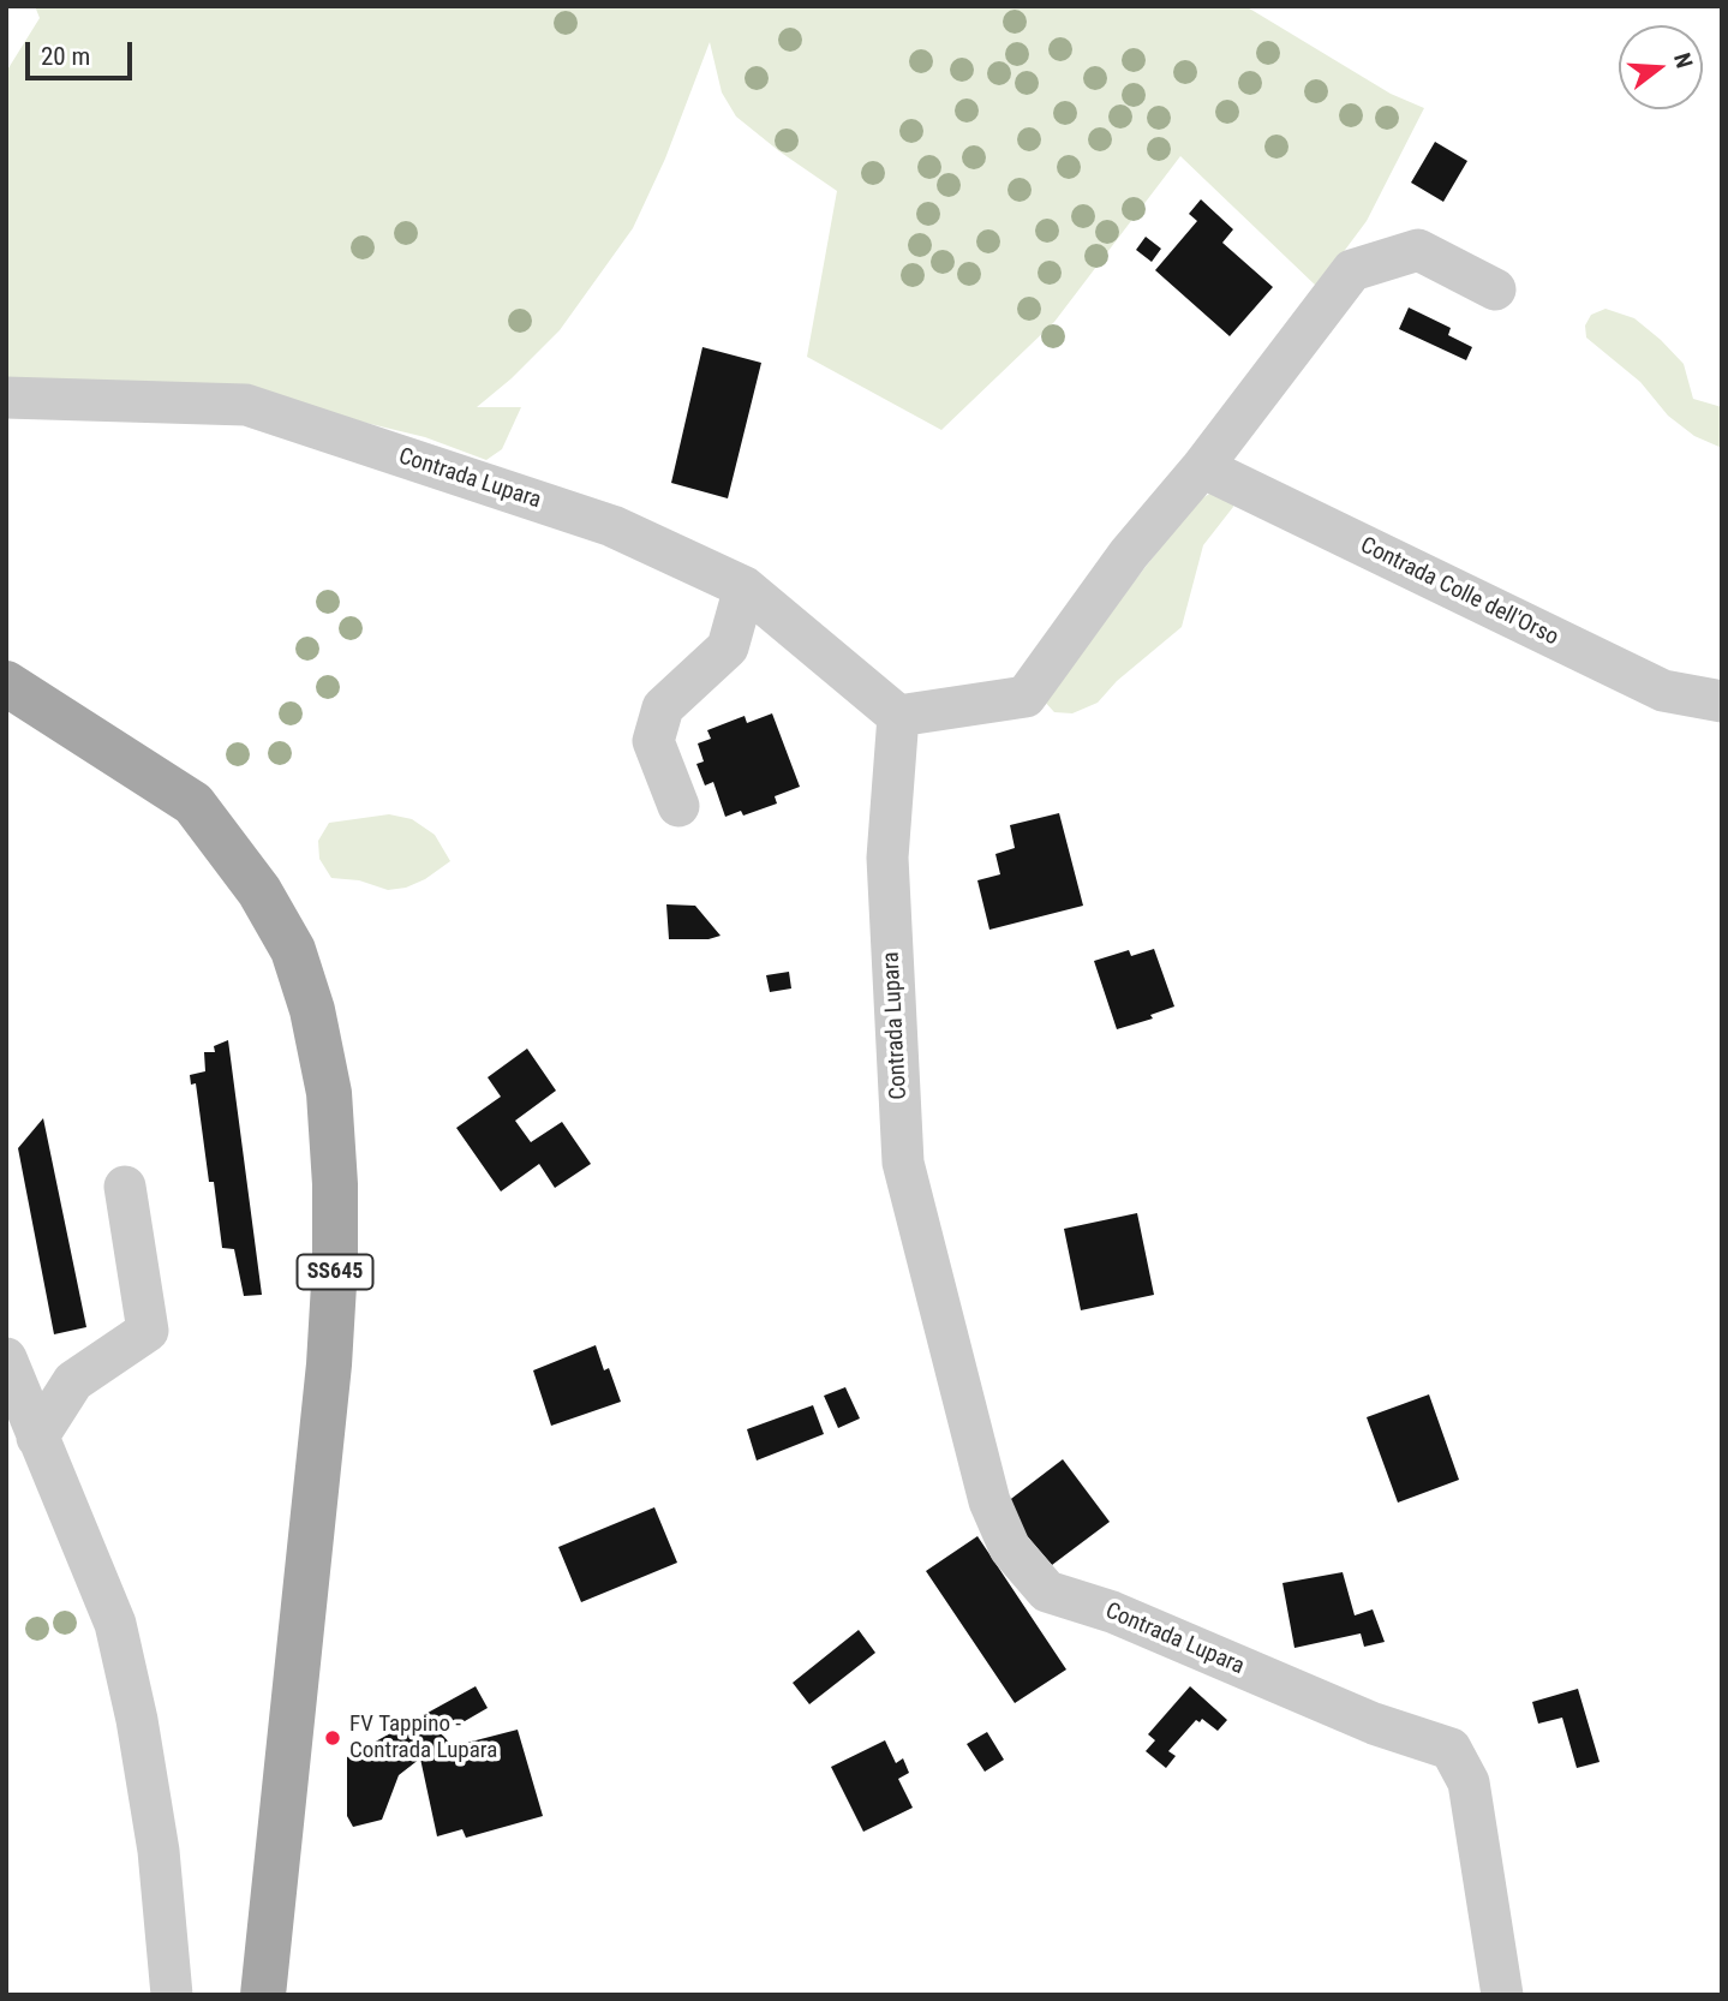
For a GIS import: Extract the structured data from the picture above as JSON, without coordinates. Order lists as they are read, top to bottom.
{
  "streets": {
    "main road": ["SS645"],
    "street": ["Contrada Lupara", "Contrada Colle dell'Orso"]
  },
  "places": ["FV Tappino - Contrada Lupara"],
  "scale_bar": "20 m",
  "north": "right"
}
